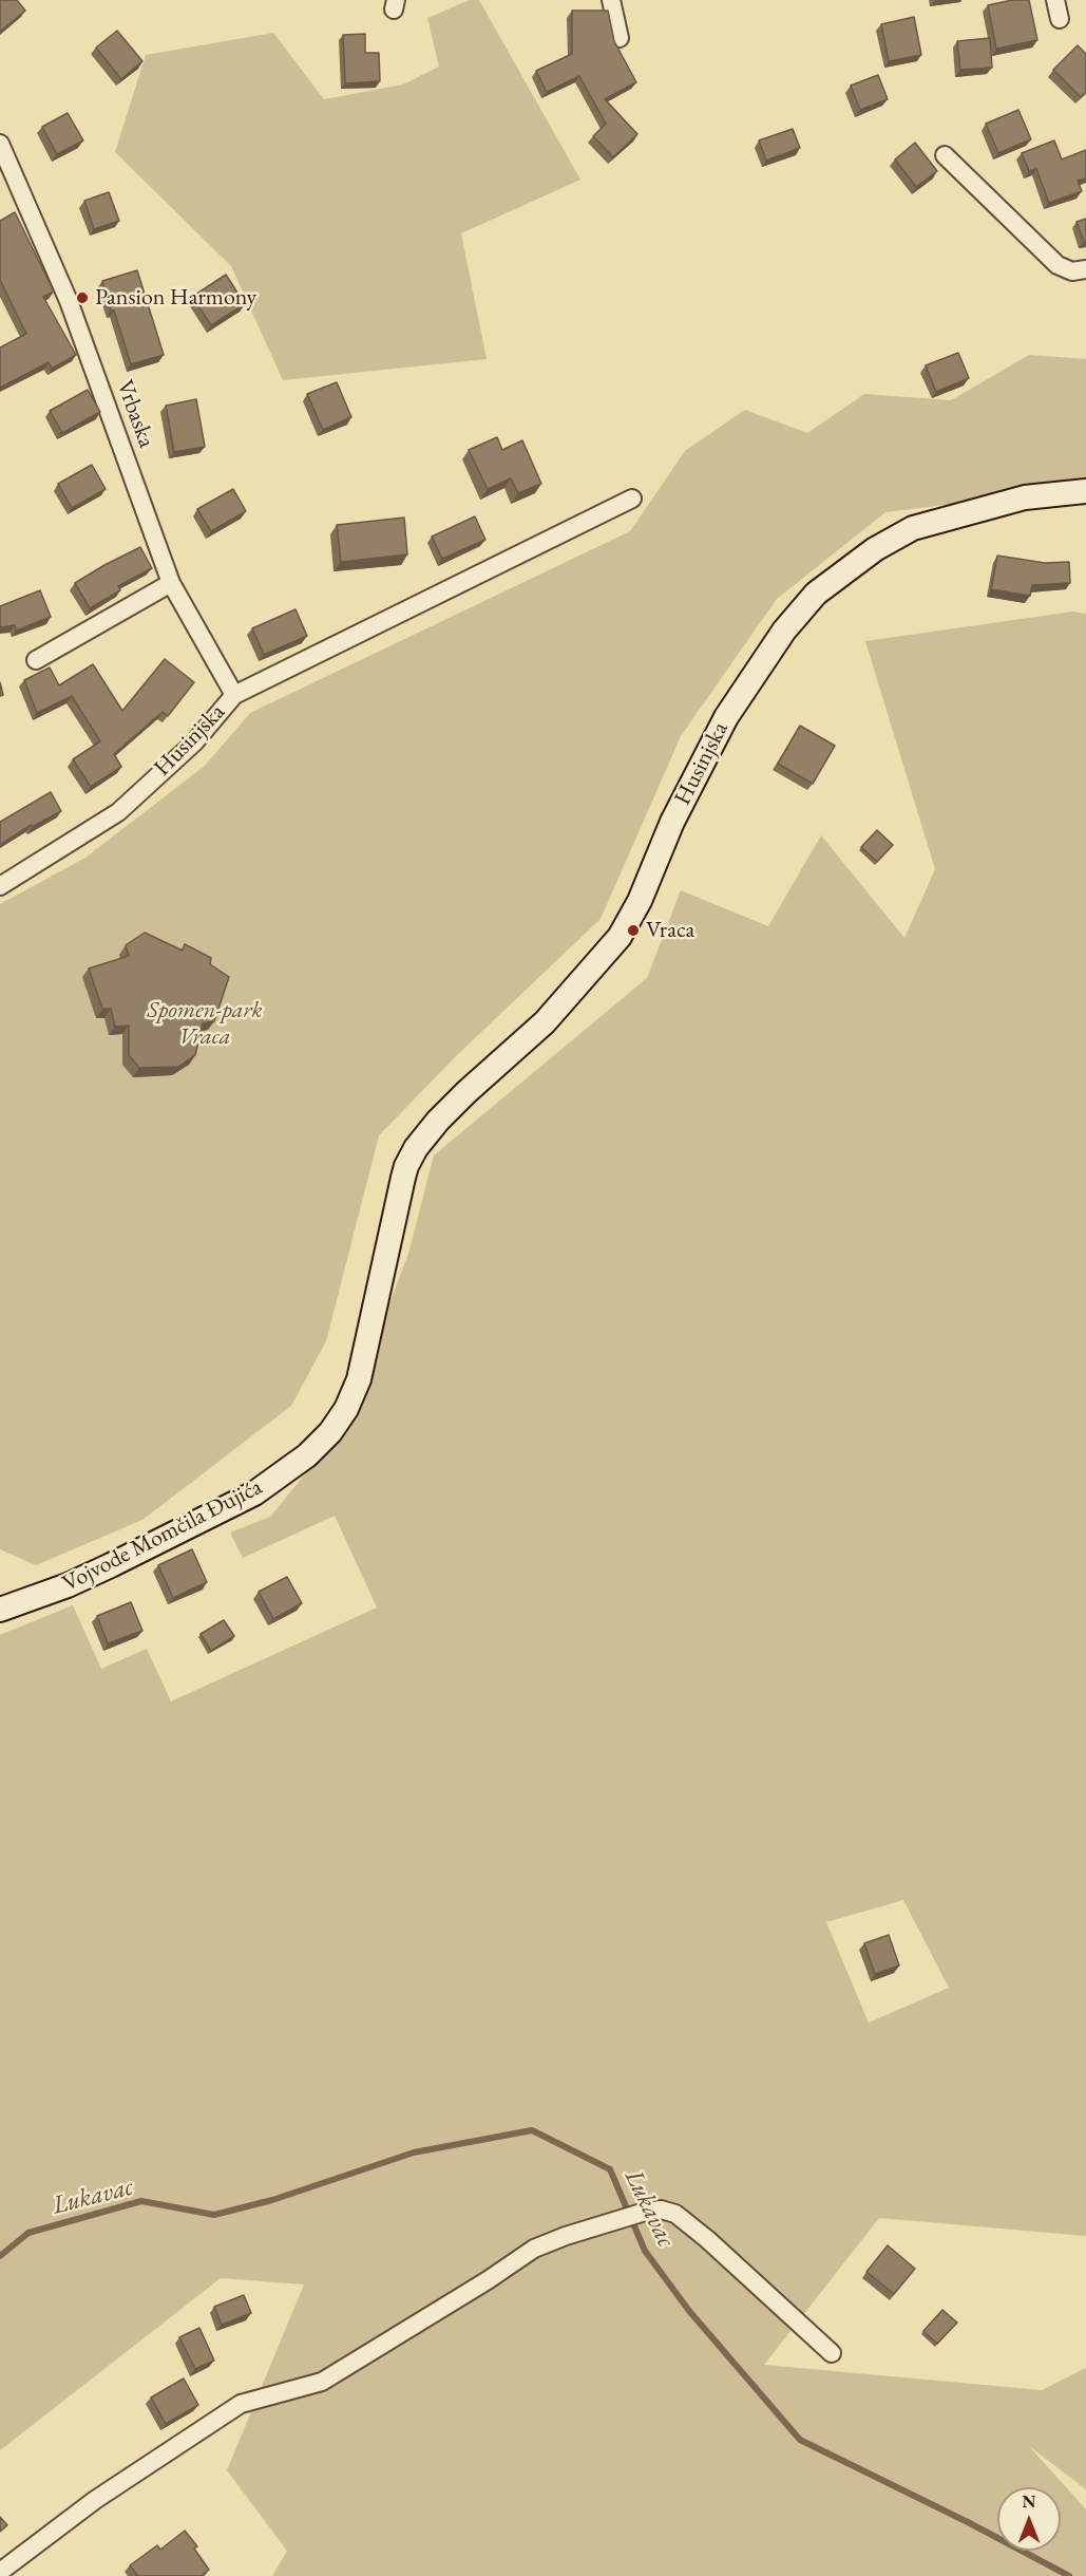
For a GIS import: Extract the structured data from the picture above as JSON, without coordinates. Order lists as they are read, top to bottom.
{
  "streets": {
    "main road": ["Husinjska", "Vojvode Momčila Đujića"],
    "street": ["Vrbaska"]
  },
  "crossings": [
    ["Vrbaska", "Husinjska"],
    ["Husinjska", "Vojvode Momčila Đujića"]
  ],
  "water": ["Lukavac"],
  "parks": ["Spomen-park Vraca"],
  "places": ["Pansion Harmony", "Vraca"],
  "north": "top"
}
